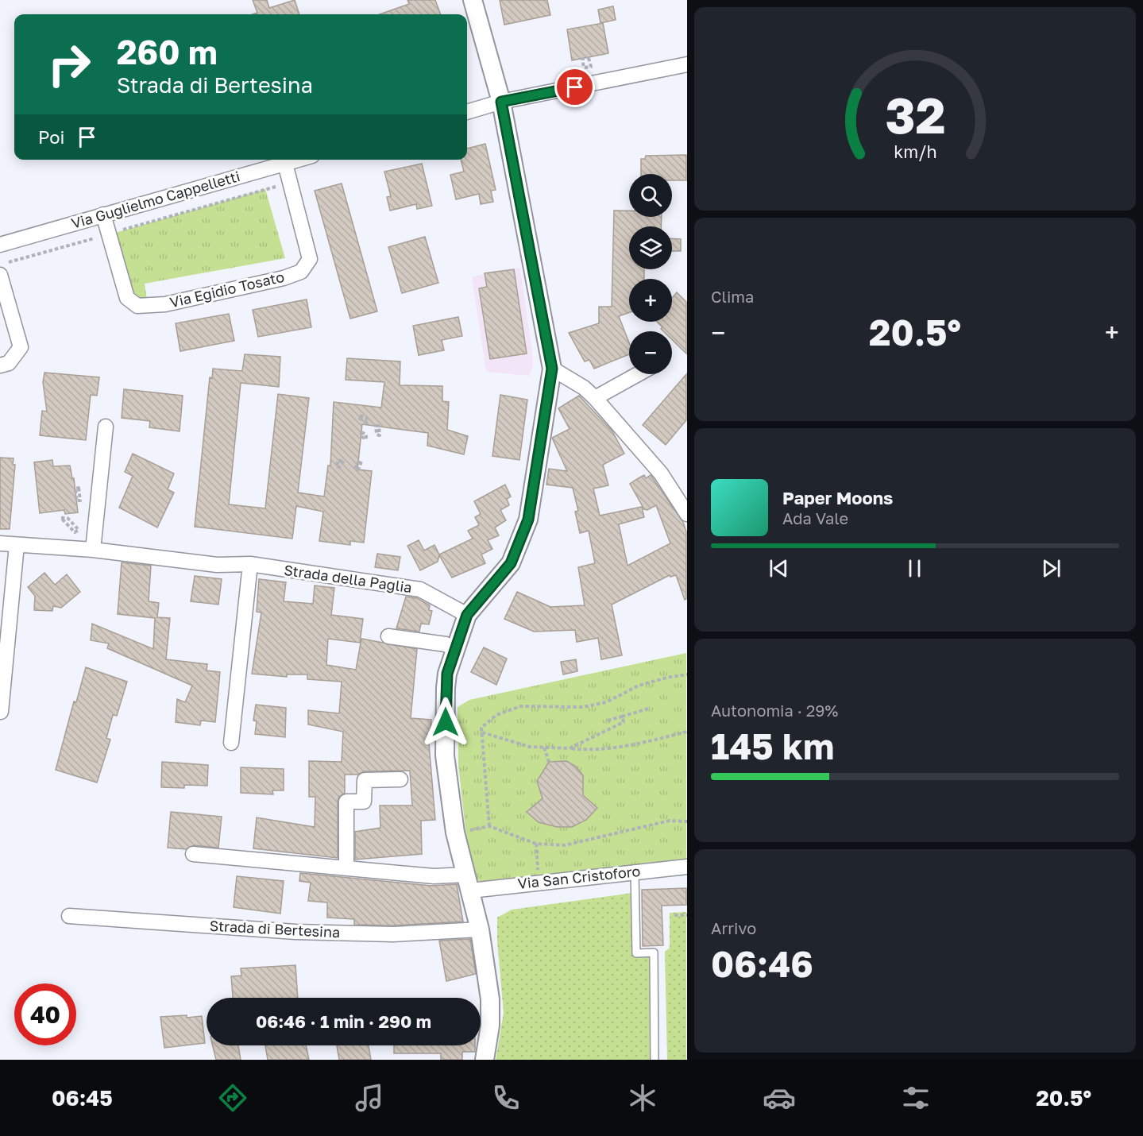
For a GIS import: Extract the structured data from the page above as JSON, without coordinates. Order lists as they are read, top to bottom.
{
  "streets": {
    "street": [
      "Via Guglielmo Cappelletti",
      "Via Egidio Tosato",
      "Strada della Paglia",
      "Via San Cristoforo",
      "Strada di Bertesina"
    ]
  },
  "crossings": [
    ["Via Guglielmo Cappelletti", "Via Egidio Tosato"]
  ],
  "page": {
    "turn": ["260 m", "Strada di Bertesina"],
    "then": "Poi",
    "map_buttons": ["+", "−"],
    "tile": [
      "Clima",
      ["Autonomia · 29%", "145 km"],
      ["Arrivo", "06:46"]
    ],
    "heat": ["−", "20.5°", "+"],
    "song": ["Paper Moons", "Ada Vale"],
    "limit": "40",
    "trip": "06:46 · 1 min · 290 m",
    "tabs": ["06:45", "20.5°"],
    "gauge": ["32", "km/h"]
  }
}
